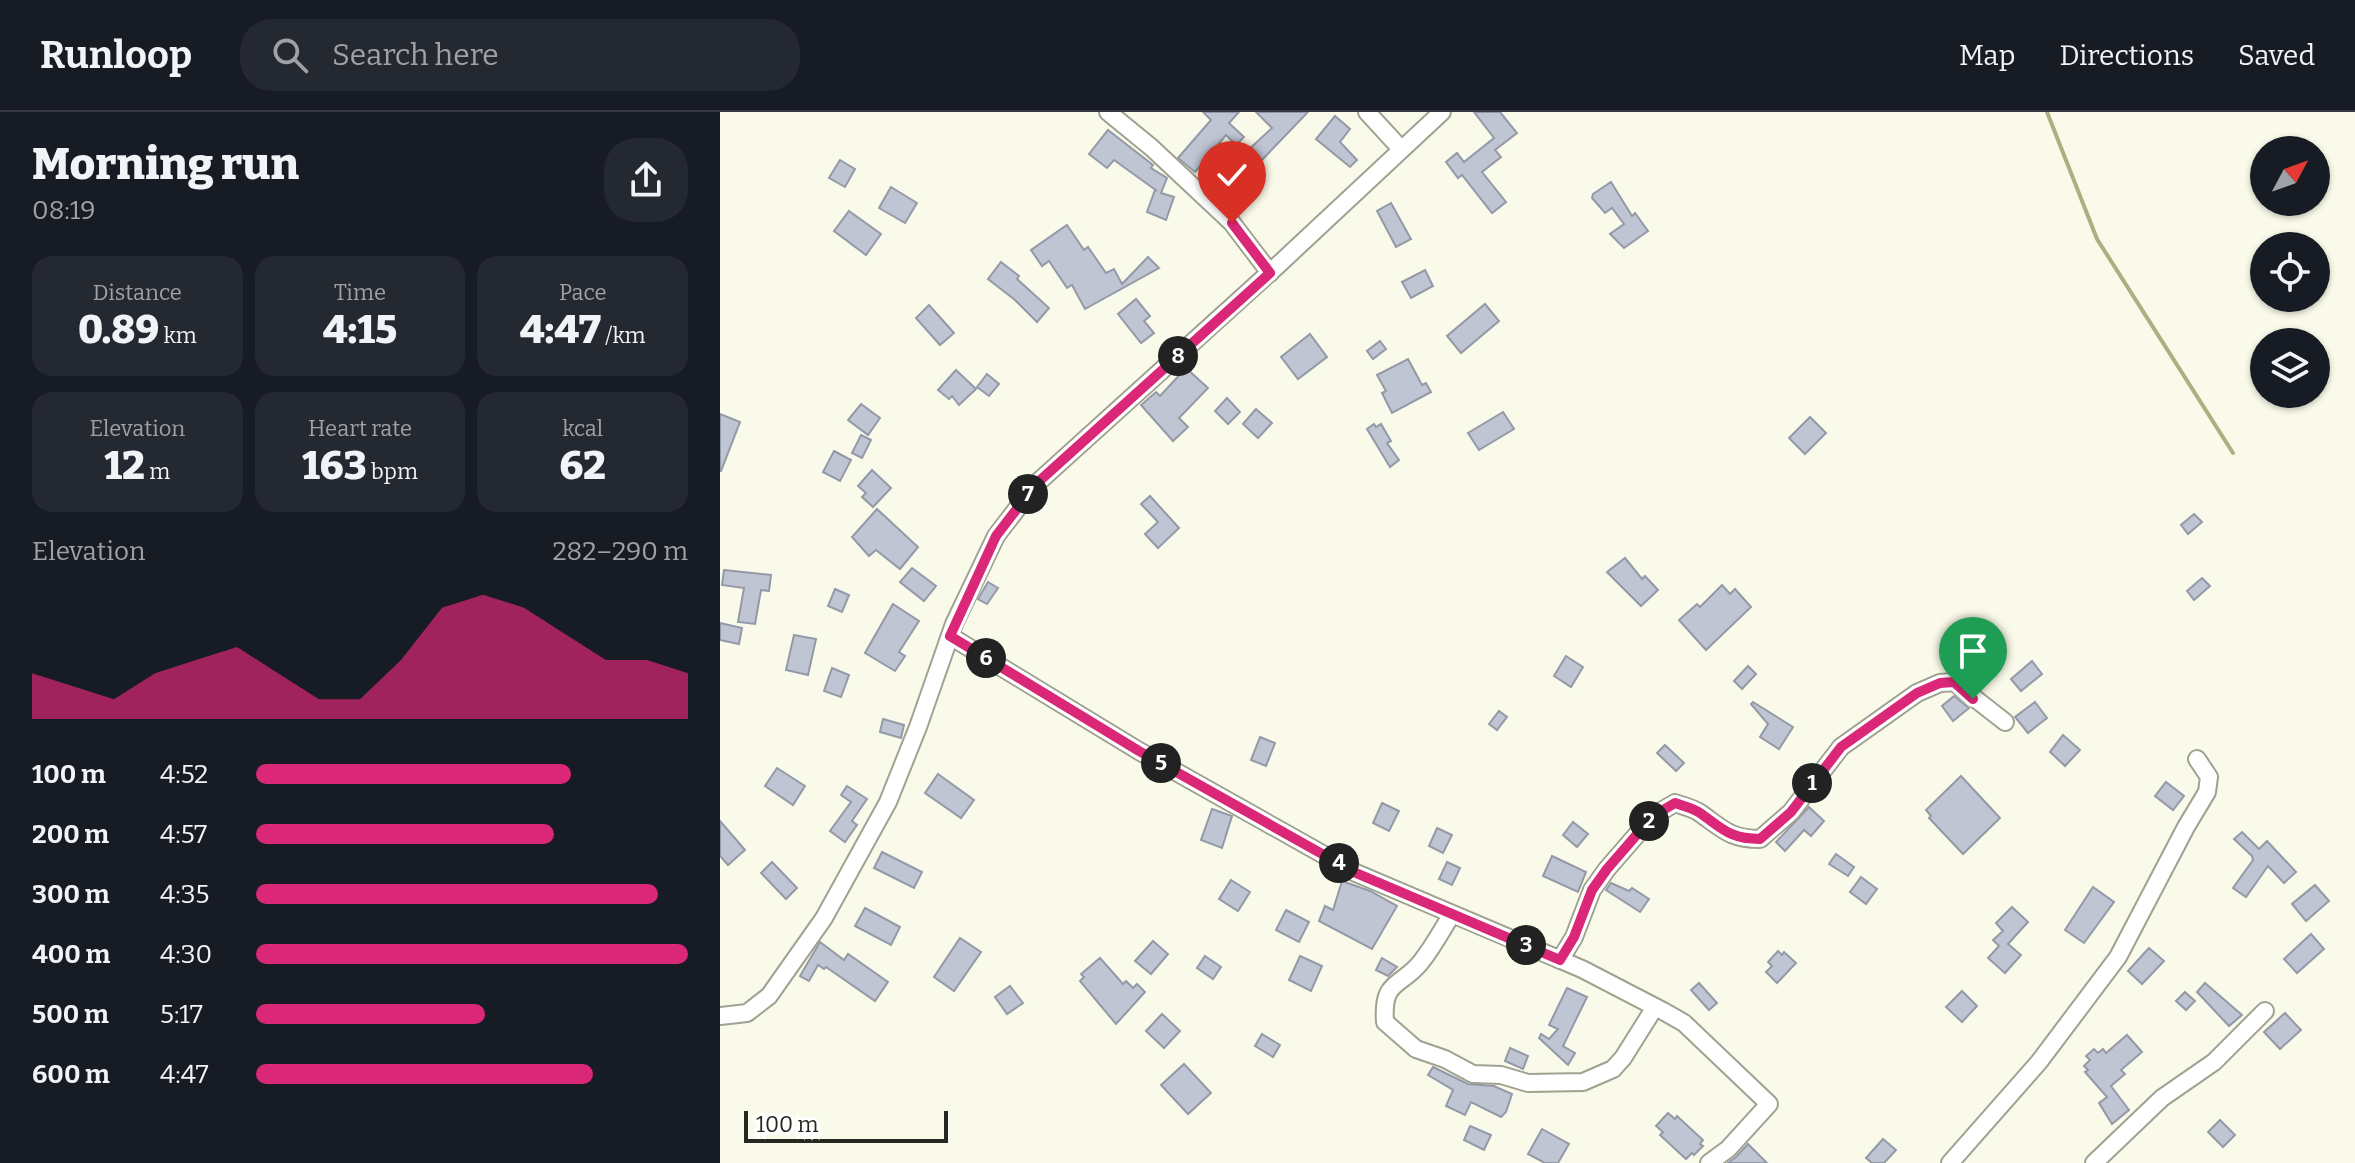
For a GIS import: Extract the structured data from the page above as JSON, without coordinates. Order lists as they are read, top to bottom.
{
  "scale_bar": "100 m",
  "north": "top right",
  "page": {
    "header": "Runloop",
    "search": "Search here",
    "nav": ["Map", "Directions", "Saved"],
    "heading": ["Morning run", "08:19"],
    "stats": [
      ["Distance", "0.89 km"],
      ["Time", "4:15"],
      ["Pace", "4:47 /km"],
      ["Elevation", "12 m"],
      ["Heart rate", "163 bpm"],
      ["kcal", "62"]
    ],
    "pins": [
      "8",
      "7",
      "6",
      "5",
      "1",
      "2",
      "4",
      "3"
    ],
    "chart": ["Elevation", "282–290 m"],
    "list": [
      {
        "name": "100 m",
        "note": "4:52"
      },
      {
        "name": "200 m",
        "note": "4:57"
      },
      {
        "name": "300 m",
        "note": "4:35"
      },
      {
        "name": "400 m",
        "note": "4:30"
      },
      {
        "name": "500 m",
        "note": "5:17"
      },
      {
        "name": "600 m",
        "note": "4:47"
      }
    ],
    "scale": "100 m"
  }
}
